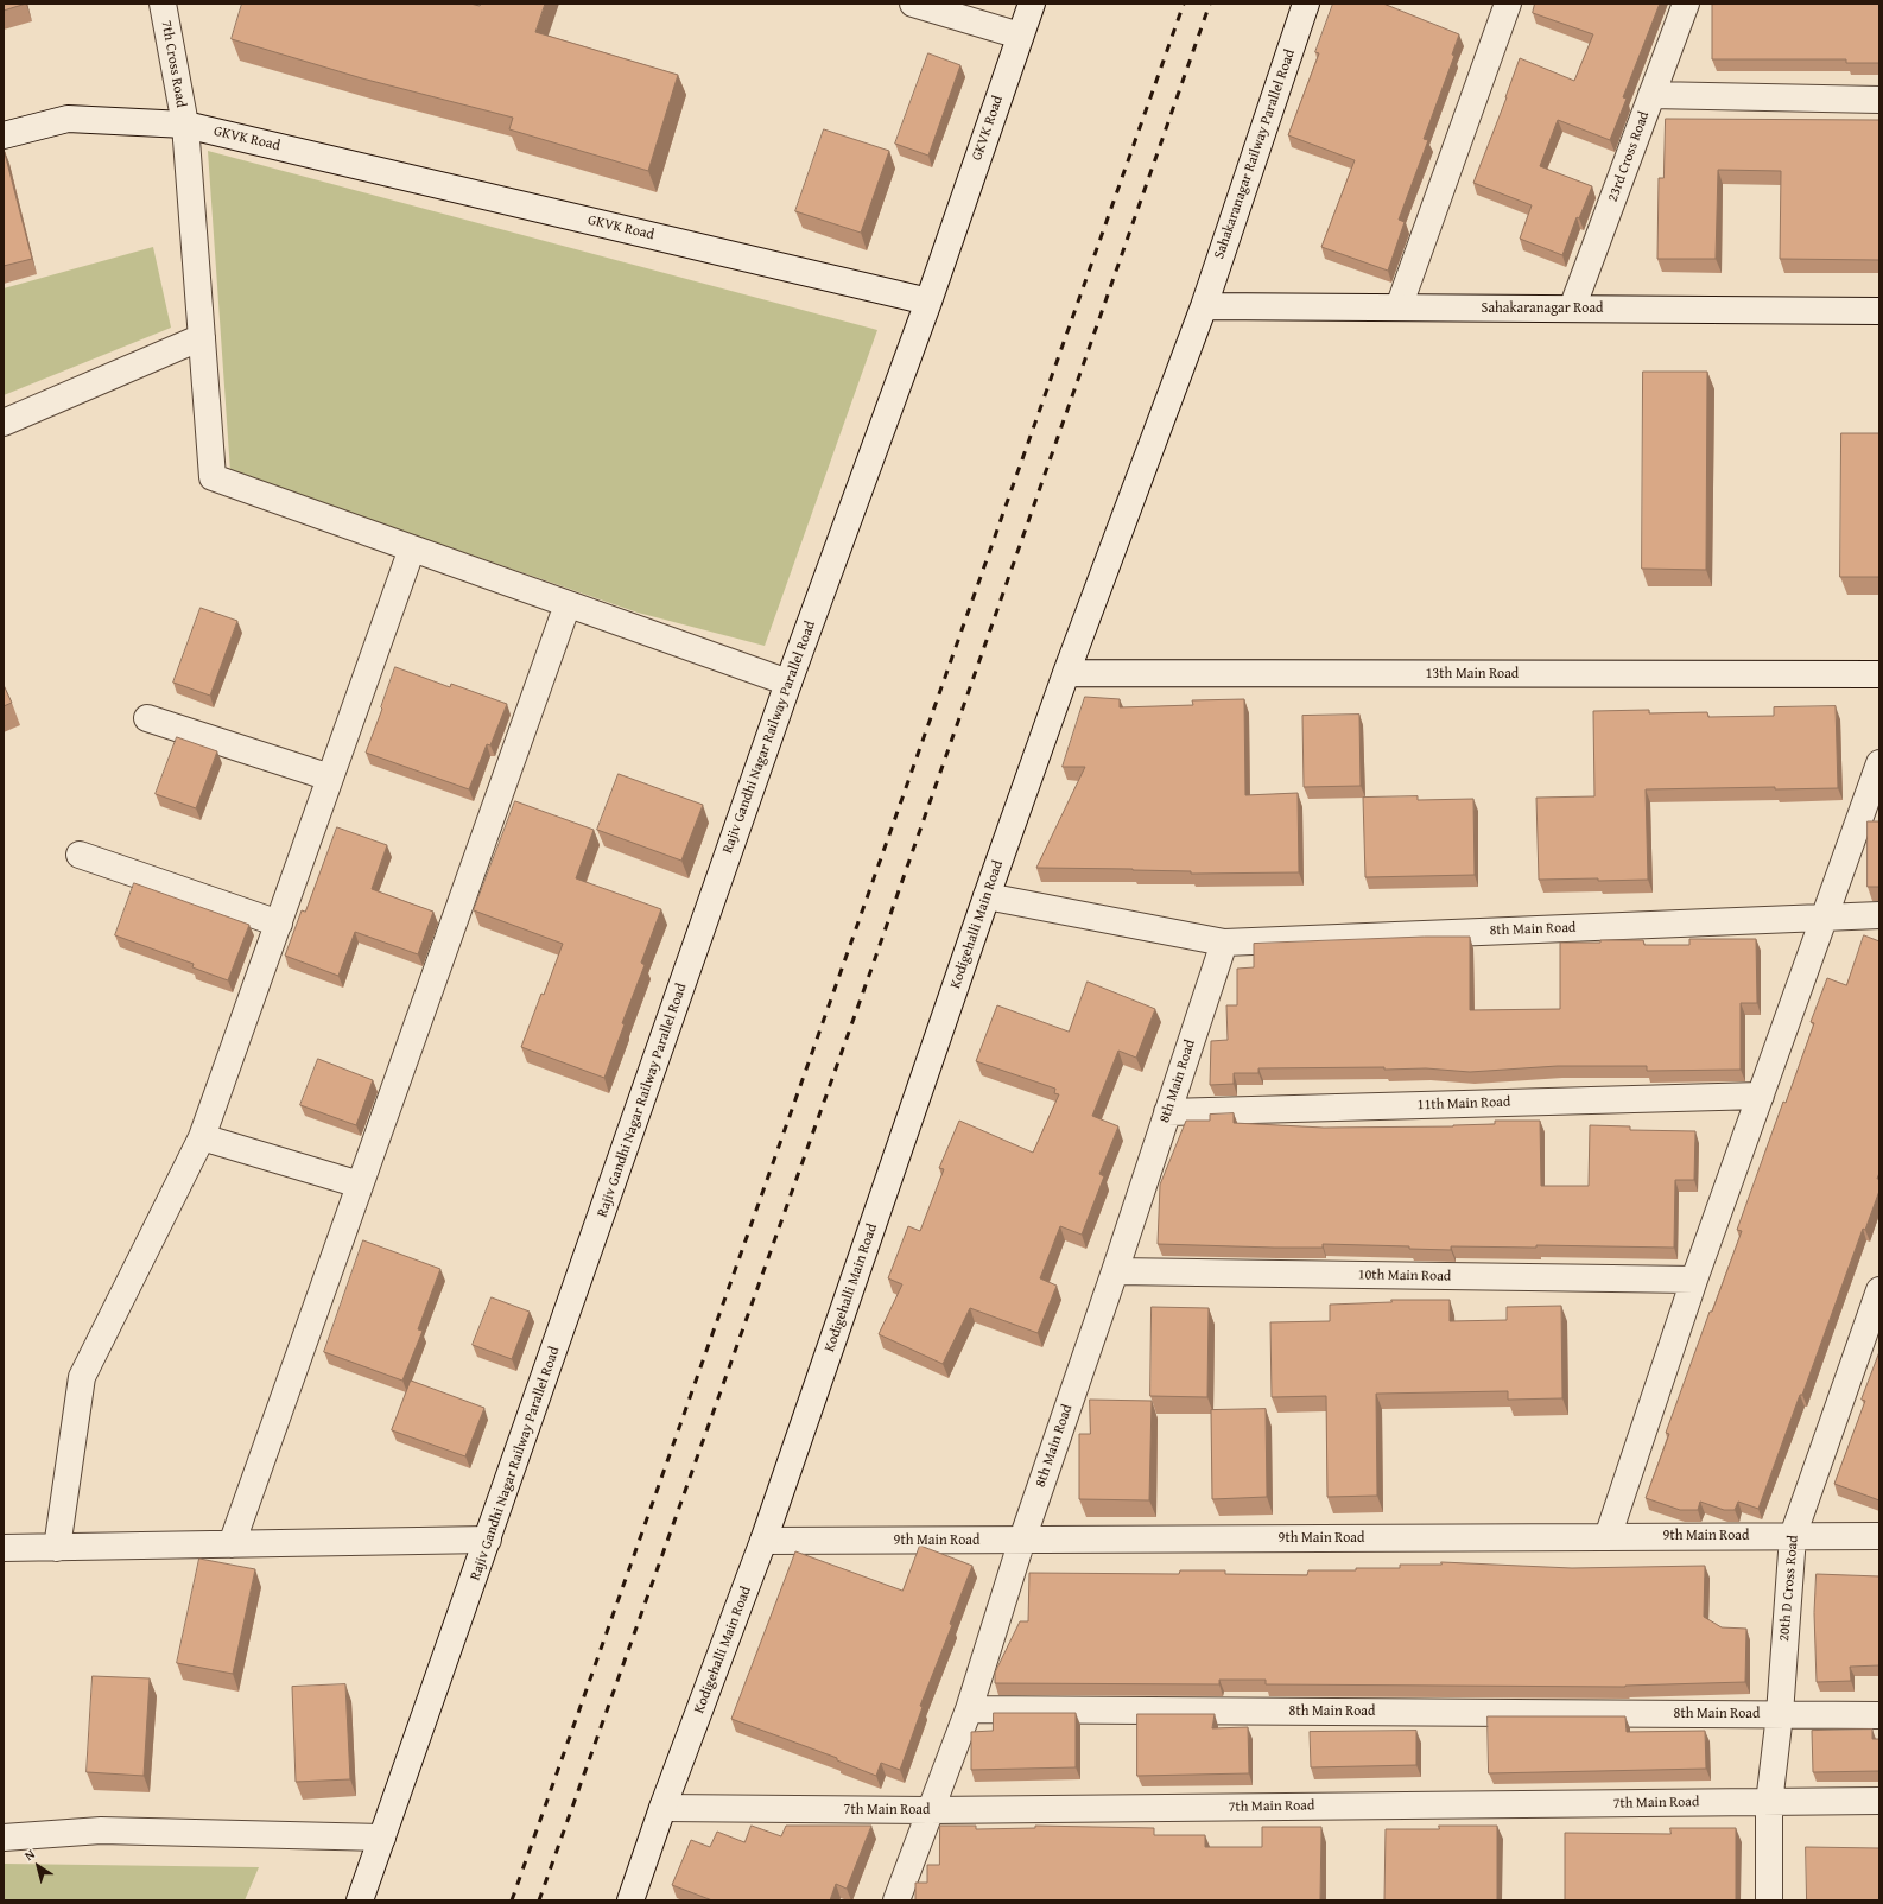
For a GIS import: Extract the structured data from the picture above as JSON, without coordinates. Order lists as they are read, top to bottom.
{
  "streets": {
    "street": [
      "7th Cross Road",
      "GKVK Road",
      "Sahakaranagar Railway Parallel Road",
      "23rd Cross Road",
      "Sahakaranagar Road",
      "13th Main Road",
      "Rajiv Gandhi Nagar Railway Parallel Road",
      "Kodigehalli Main Road",
      "8th Main Road",
      "11th Main Road",
      "10th Main Road",
      "9th Main Road",
      "20th D Cross Road",
      "7th Main Road"
    ]
  },
  "crossings": [
    ["7th Cross Road", "GKVK Road"],
    ["GKVK Road", "Rajiv Gandhi Nagar Railway Parallel Road"],
    ["Sahakaranagar Railway Parallel Road", "Sahakaranagar Road"],
    ["Sahakaranagar Railway Parallel Road", "13th Main Road"],
    ["Sahakaranagar Railway Parallel Road", "Kodigehalli Main Road"],
    ["23rd Cross Road", "Sahakaranagar Road"],
    ["13th Main Road", "Kodigehalli Main Road"],
    ["Kodigehalli Main Road", "9th Main Road"],
    ["Kodigehalli Main Road", "7th Main Road"],
    ["8th Main Road", "11th Main Road"],
    ["8th Main Road", "10th Main Road"],
    ["8th Main Road", "9th Main Road"],
    ["8th Main Road", "20th D Cross Road"],
    ["9th Main Road", "20th D Cross Road"],
    ["20th D Cross Road", "7th Main Road"]
  ],
  "north": "top left"
}
